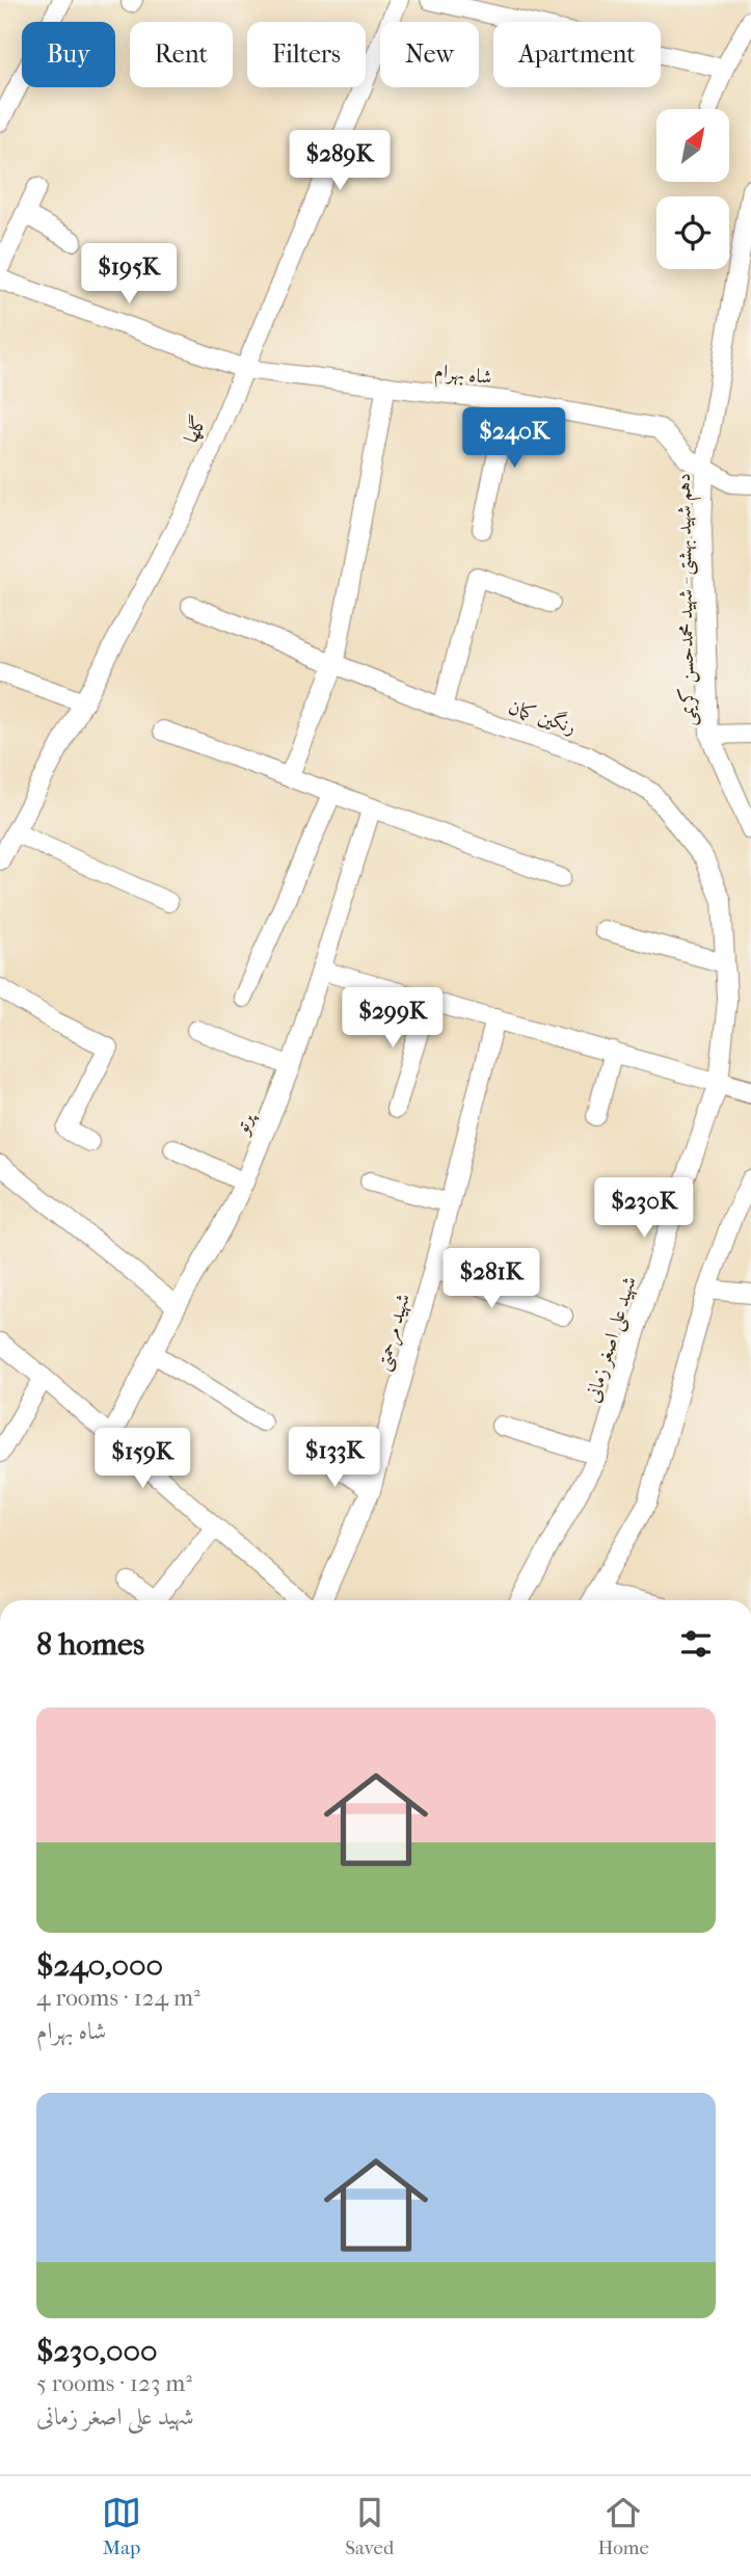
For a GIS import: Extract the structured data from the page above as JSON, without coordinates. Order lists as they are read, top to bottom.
{
  "streets": {
    "street": [
      "شاه بهرام",
      "گلها",
      "دهم شهید بهشتی - شهید محمدحسن کریمی",
      "رنگین کمان",
      "پرتو",
      "شهید مرحمتی",
      "شهید علی اصغر زمانی"
    ]
  },
  "crossings": [
    ["شاه بهرام", "گلها"],
    ["شاه بهرام", "دهم شهید بهشتی - شهید محمدحسن کریمی"],
    ["رنگین کمان", "شهید علی اصغر زمانی"]
  ],
  "north": "top right",
  "page": {
    "chip": [
      "Buy",
      "Rent",
      "Filters",
      "New",
      "Apartment"
    ],
    "price": [
      "$289K",
      "$195K",
      "$240K",
      "$299K",
      "$230K",
      "$281K",
      "$133K",
      "$159K"
    ],
    "heading": "8 homes",
    "list": [
      {
        "name": "$240,000",
        "note": "4 rooms · 124 m² · شاه بهرام"
      },
      {
        "name": "$230,000",
        "note": "5 rooms · 123 m² · شهید علی اصغر زمانی"
      }
    ],
    "tabs": ["Map", "Saved", "Home"]
  }
}
